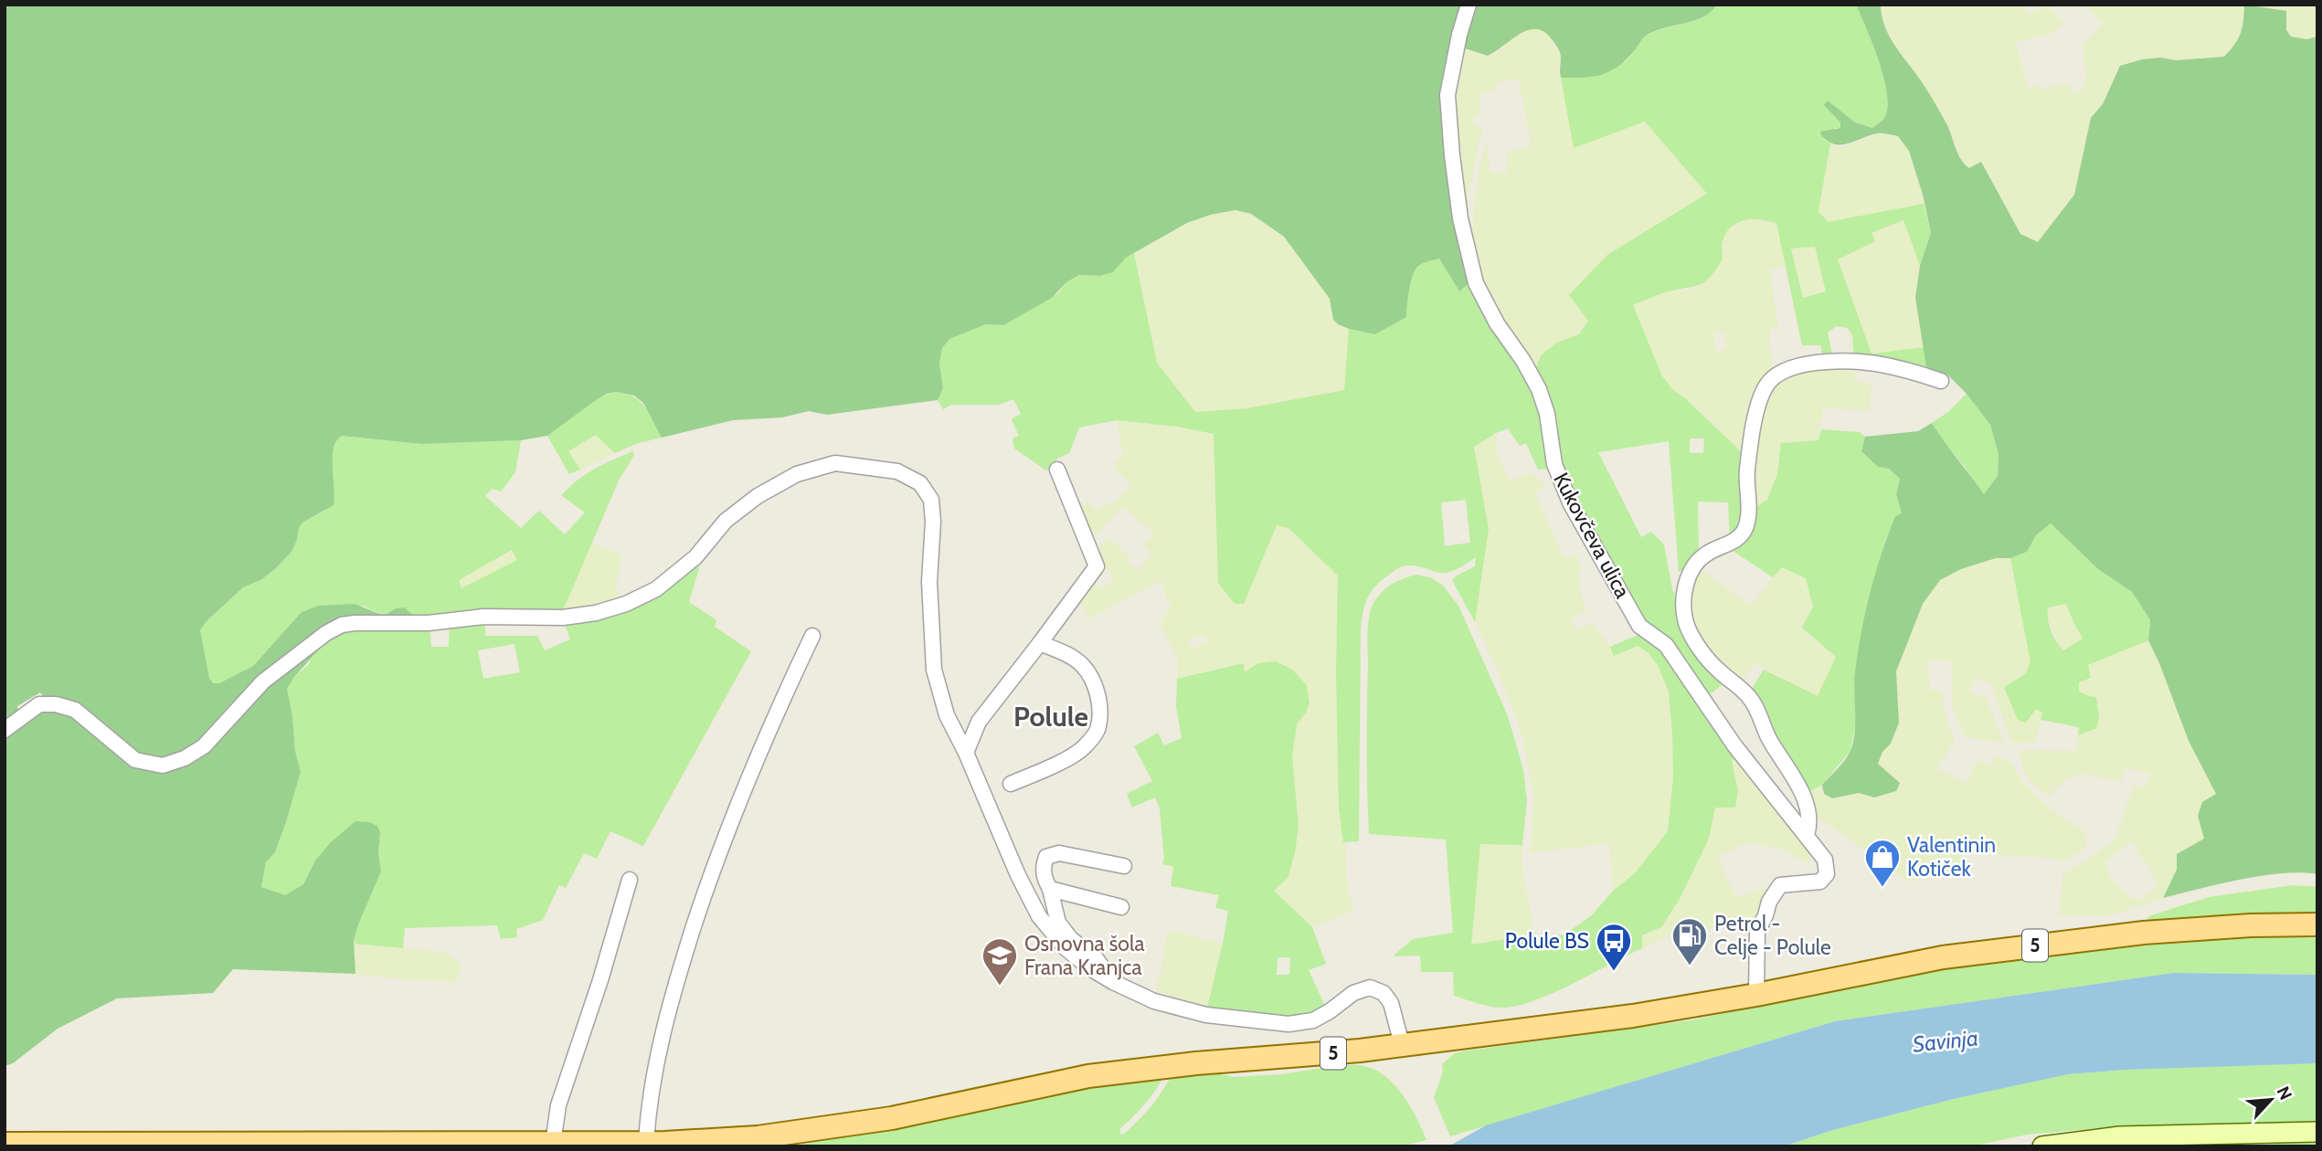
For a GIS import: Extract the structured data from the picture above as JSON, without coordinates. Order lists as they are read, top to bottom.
{
  "streets": {
    "main road": ["5"],
    "street": ["Kukovčeva ulica"]
  },
  "crossings": [
    ["Kukovčeva ulica", "5"]
  ],
  "districts": ["Polule"],
  "water": ["Savinja"],
  "places": {
    "shop": ["Valentinin Kotiček"],
    "fuel station": ["Petrol - Celje - Polule"],
    "bus stop": ["Polule BS"],
    "school or university": ["Osnovna šola Frana Kranjca"]
  },
  "north": "top right"
}
